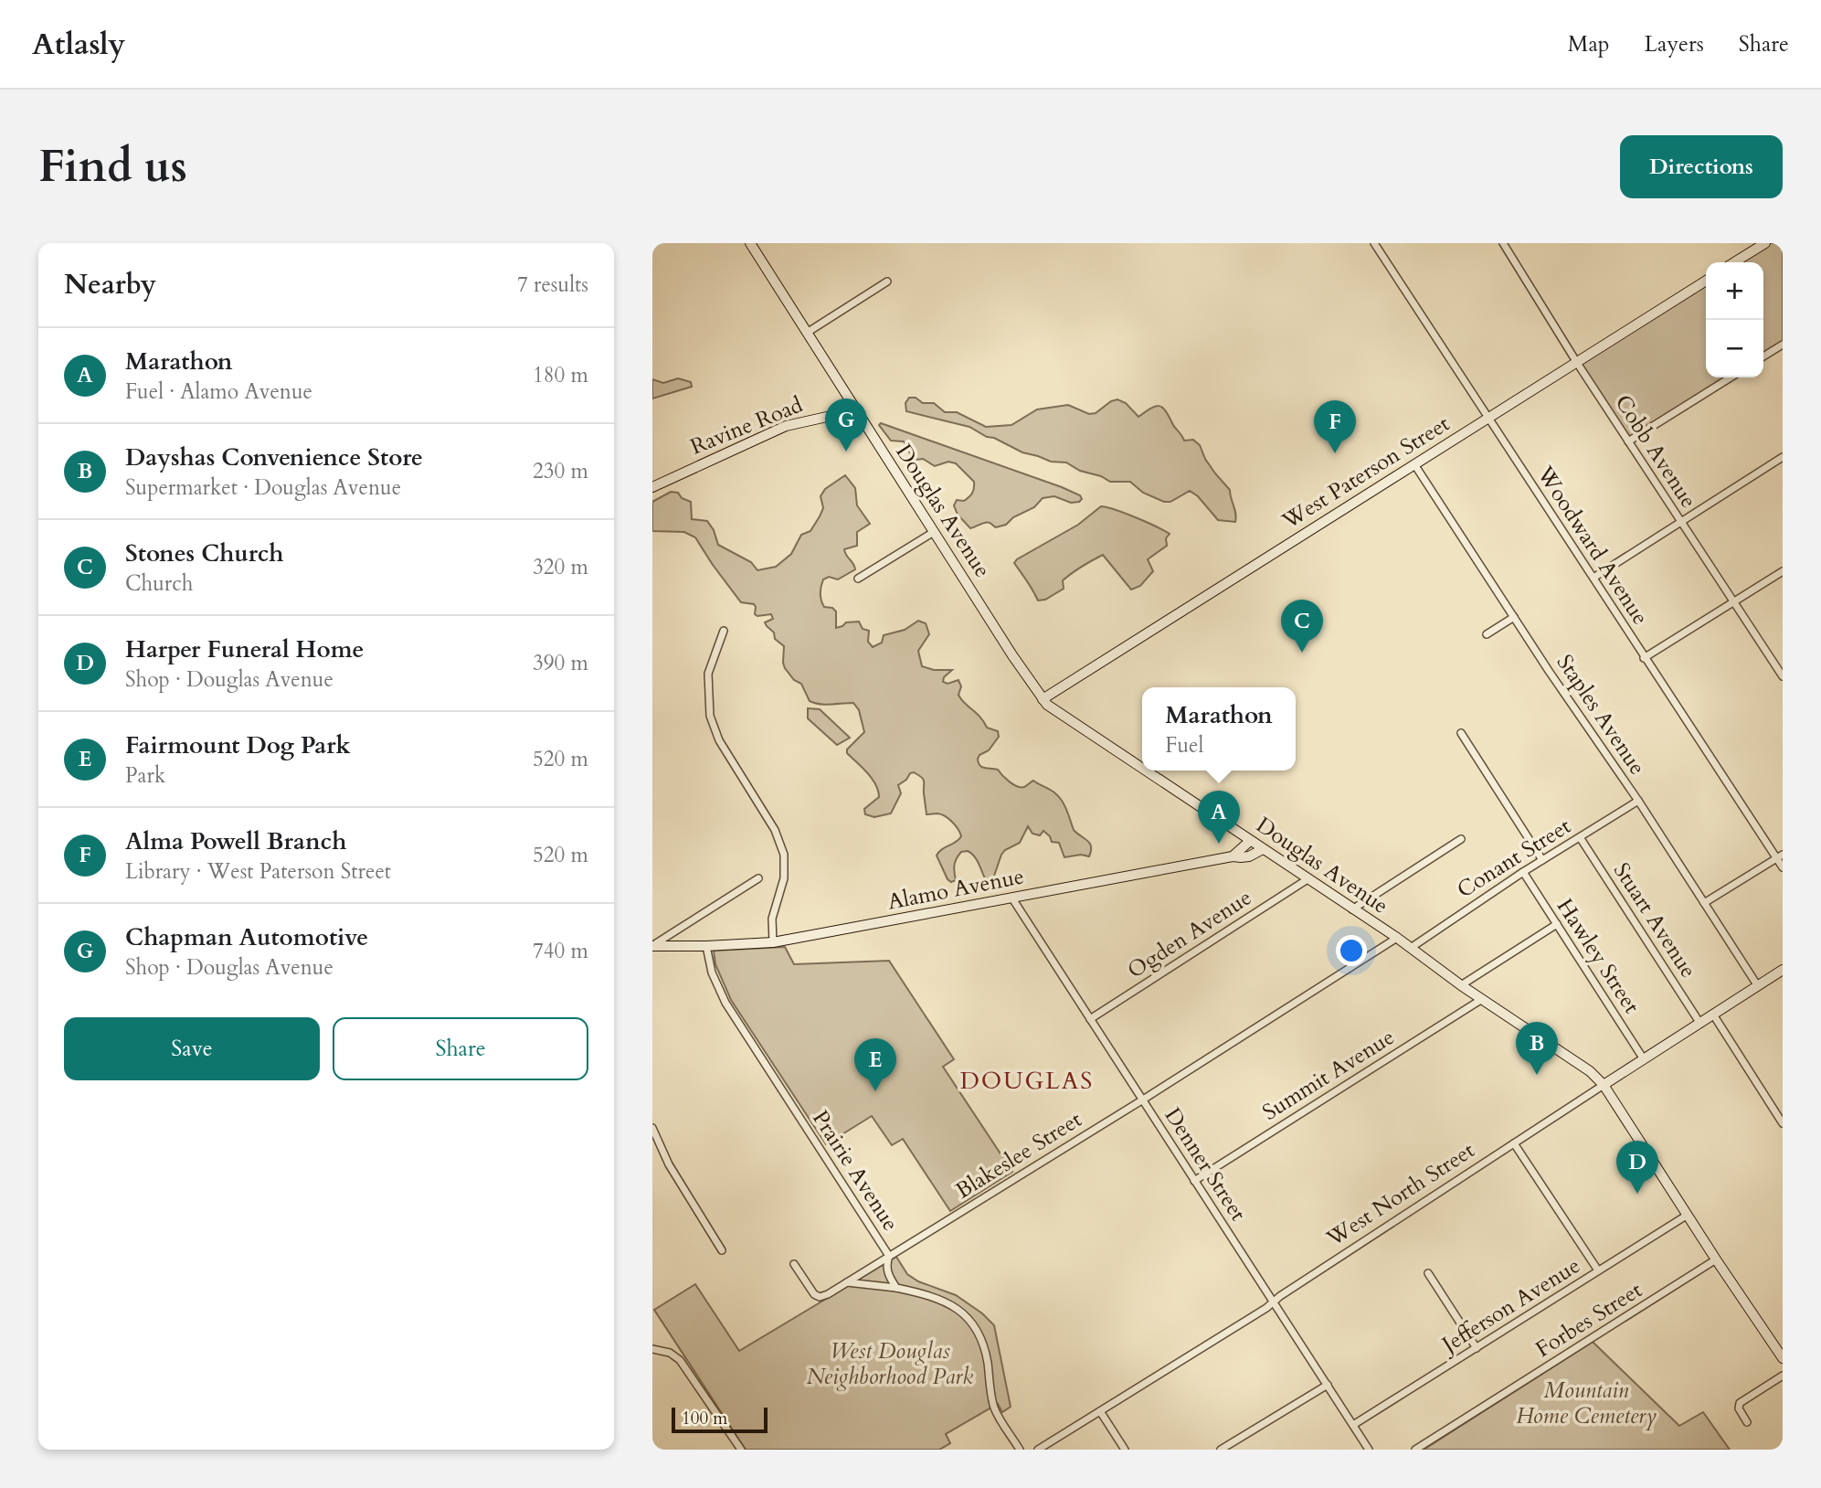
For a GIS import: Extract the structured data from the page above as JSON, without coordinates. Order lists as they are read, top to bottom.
{
  "streets": {
    "street": [
      "Ravine Road",
      "Cobb Avenue",
      "West Paterson Street",
      "Douglas Avenue",
      "Woodward Avenue",
      "Staples Avenue",
      "Conant Street",
      "Alamo Avenue",
      "Stuart Avenue",
      "Ogden Avenue",
      "Hawley Street",
      "Summit Avenue",
      "Blakeslee Street",
      "Denner Street",
      "Prairie Avenue",
      "West North Street",
      "Jefferson Avenue",
      "Forbes Street"
    ]
  },
  "crossings": [
    ["Ravine Road", "Douglas Avenue"],
    ["Cobb Avenue", "West Paterson Street"],
    ["West Paterson Street", "Douglas Avenue"],
    ["West Paterson Street", "Woodward Avenue"],
    ["West Paterson Street", "Staples Avenue"],
    ["Douglas Avenue", "Conant Street"],
    ["Douglas Avenue", "Alamo Avenue"],
    ["Douglas Avenue", "Ogden Avenue"],
    ["Douglas Avenue", "Summit Avenue"],
    ["Douglas Avenue", "Blakeslee Street"],
    ["Douglas Avenue", "West North Street"],
    ["Douglas Avenue", "Jefferson Avenue"],
    ["Douglas Avenue", "Forbes Street"],
    ["Staples Avenue", "Conant Street"],
    ["Staples Avenue", "West North Street"],
    ["Conant Street", "Stuart Avenue"],
    ["Conant Street", "Hawley Street"],
    ["Alamo Avenue", "Denner Street"],
    ["Alamo Avenue", "Prairie Avenue"],
    ["Stuart Avenue", "West North Street"],
    ["Ogden Avenue", "Denner Street"],
    ["Hawley Street", "West North Street"],
    ["Summit Avenue", "Denner Street"],
    ["Blakeslee Street", "Denner Street"],
    ["Blakeslee Street", "Prairie Avenue"],
    ["Denner Street", "West North Street"],
    ["Denner Street", "Jefferson Avenue"]
  ],
  "districts": ["DOUGLAS"],
  "parks": ["West Douglas Neighborhood Park", "Mountain Home Cemetery"],
  "scale_bar": "100 m",
  "page": {
    "header": "Atlasly",
    "nav": ["Map", "Layers", "Share"],
    "buttons": [
      "Directions",
      ["Save", "Share"]
    ],
    "title": "Find us",
    "heading": ["Nearby", "7 results"],
    "map_buttons": ["+", "−"],
    "list": [
      {
        "mark": "A",
        "name": "Marathon",
        "note": "Fuel · Alamo Avenue",
        "value": "180 m"
      },
      {
        "mark": "B",
        "name": "Dayshas Convenience Store",
        "note": "Supermarket · Douglas Avenue",
        "value": "230 m"
      },
      {
        "mark": "C",
        "name": "Stones Church",
        "note": "Church",
        "value": "320 m"
      },
      {
        "mark": "D",
        "name": "Harper Funeral Home",
        "note": "Shop · Douglas Avenue",
        "value": "390 m"
      },
      {
        "mark": "E",
        "name": "Fairmount Dog Park",
        "note": "Park",
        "value": "520 m"
      },
      {
        "mark": "F",
        "name": "Alma Powell Branch",
        "note": "Library · West Paterson Street",
        "value": "520 m"
      },
      {
        "mark": "G",
        "name": "Chapman Automotive",
        "note": "Shop · Douglas Avenue",
        "value": "740 m"
      }
    ],
    "pins": [
      "G",
      "F",
      "C",
      "A",
      "B",
      "E",
      "D"
    ],
    "popup": ["Marathon", "Fuel"],
    "scale": "100 m"
  }
}
